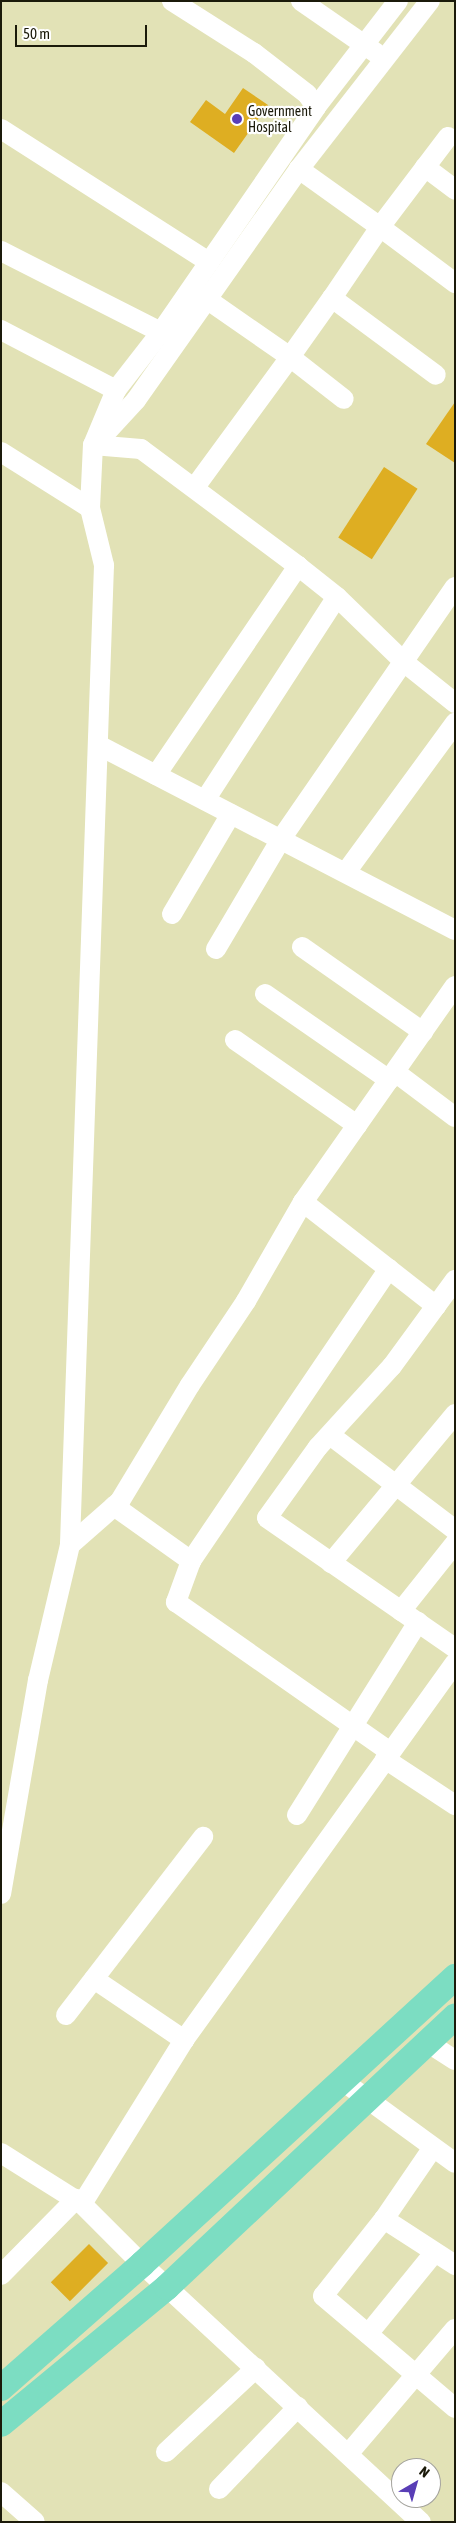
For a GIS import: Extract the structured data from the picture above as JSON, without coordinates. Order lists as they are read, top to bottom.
{
  "places": ["Government Hospital"],
  "scale_bar": "50 m",
  "north": "top right"
}
